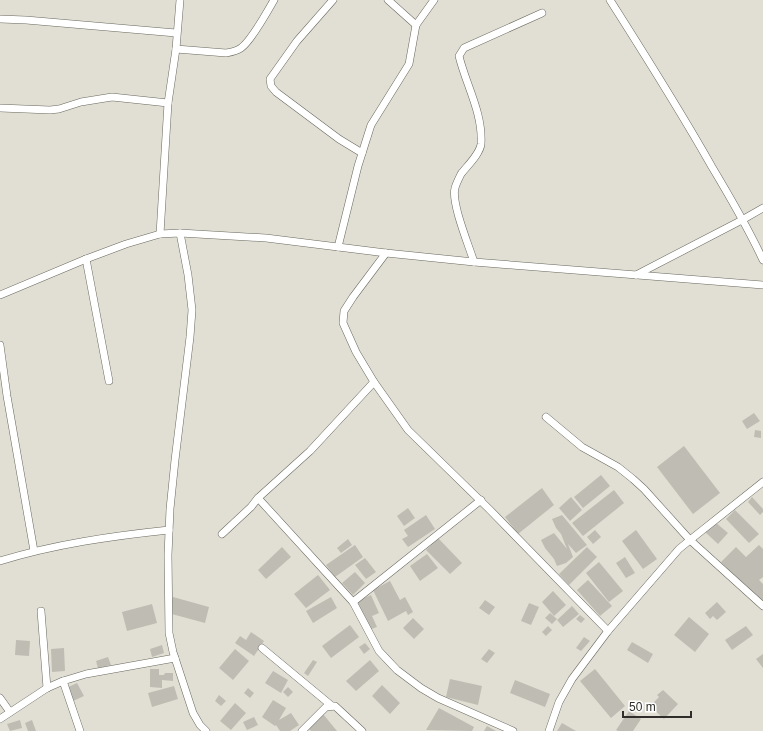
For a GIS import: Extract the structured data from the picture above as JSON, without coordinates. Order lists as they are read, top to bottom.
{
  "scale_bar": "50 m"
}
